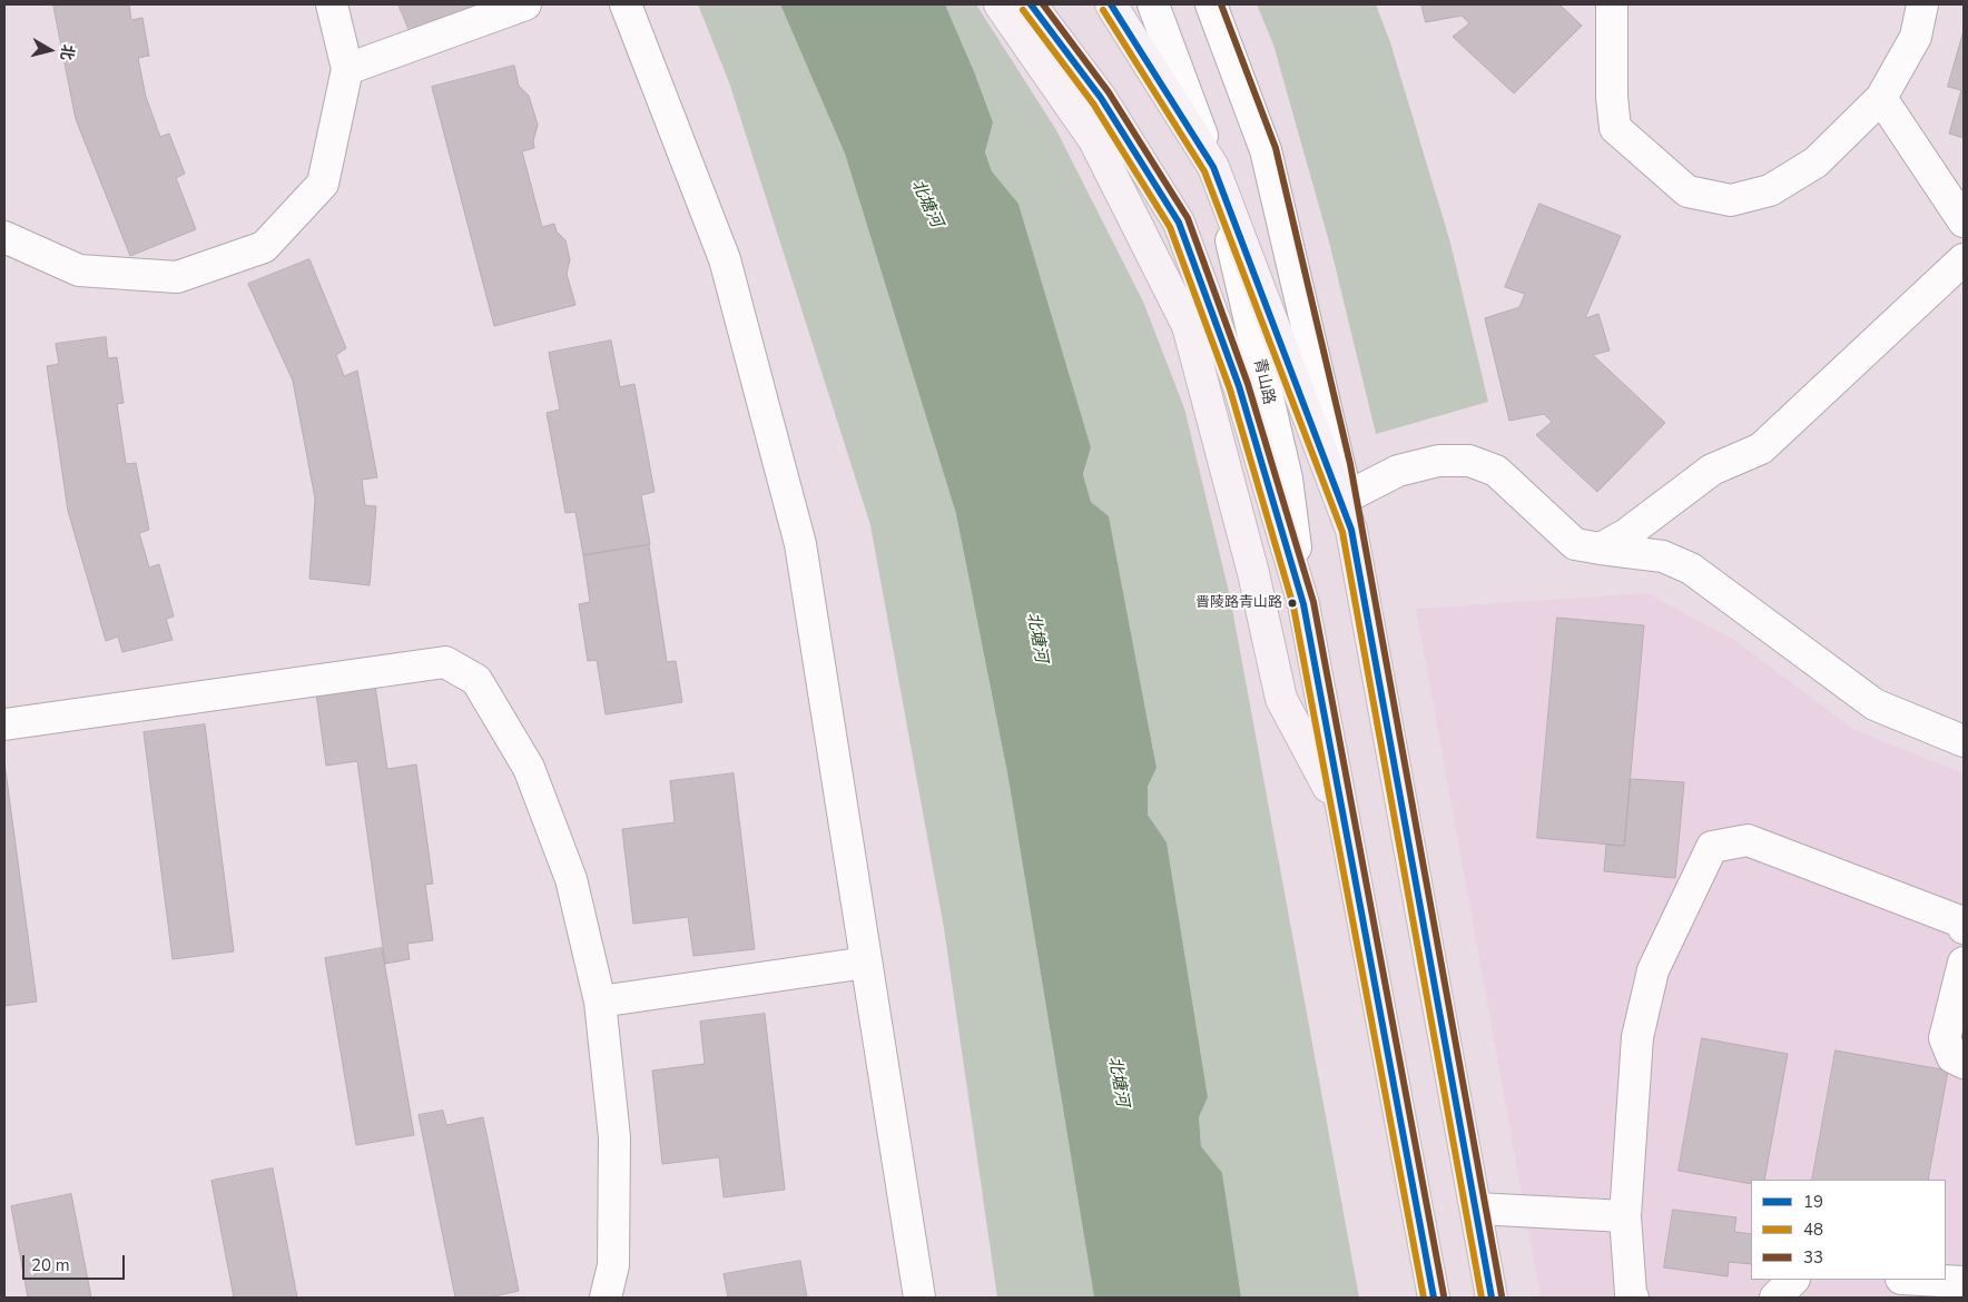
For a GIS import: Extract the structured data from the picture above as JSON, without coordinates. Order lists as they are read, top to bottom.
{
  "streets": {
    "street": ["青山路"]
  },
  "water": ["北塘河"],
  "places": ["晋陵路青山路"],
  "lines": ["transit line 19", "transit line 33", "transit line 48"],
  "legend": ["19", "48", "33"],
  "scale_bar": "20 m",
  "north": "right"
}
